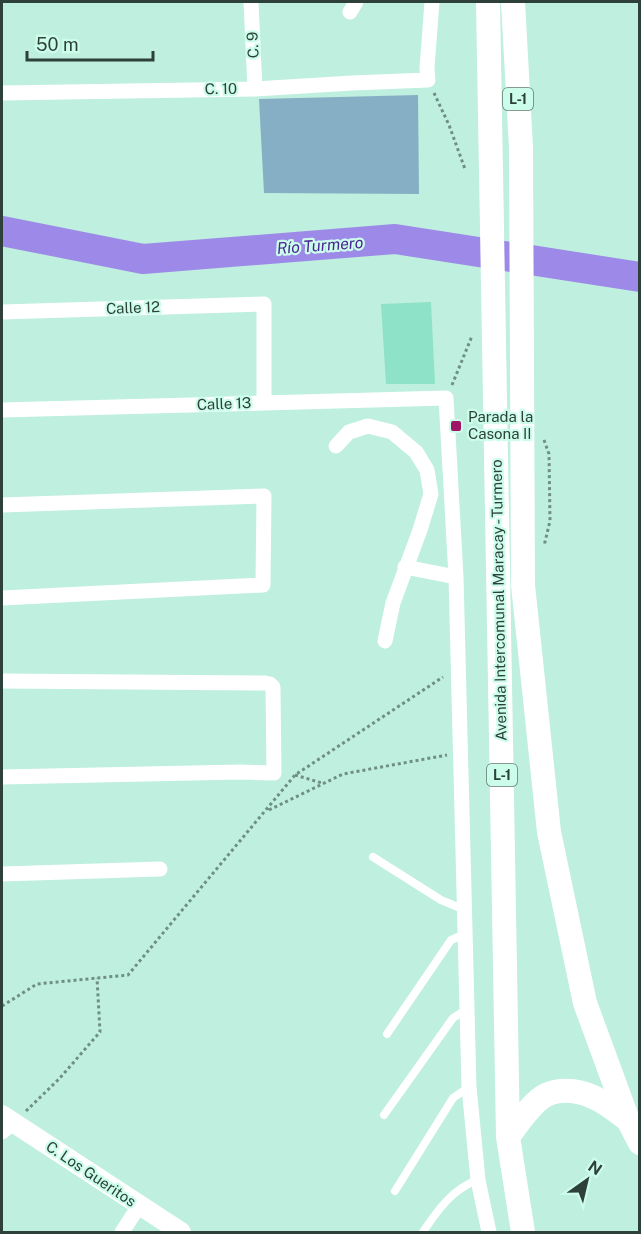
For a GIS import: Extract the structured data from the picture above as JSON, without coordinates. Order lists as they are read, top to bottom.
{
  "streets": {
    "main road": ["L-1", "Avenida Intercomunal Maracay - Turmero"],
    "street": [
      "C. 9",
      "C. 10",
      "Calle 12",
      "Calle 13",
      "C. Los Gueritos"
    ]
  },
  "crossings": [
    ["C. 9", "C. 10"],
    ["Calle 12", "Calle 13"]
  ],
  "water": ["Río Turmero"],
  "places": {
    "transit": ["Parada la Casona II"]
  },
  "scale_bar": "50 m",
  "north": "top right"
}
